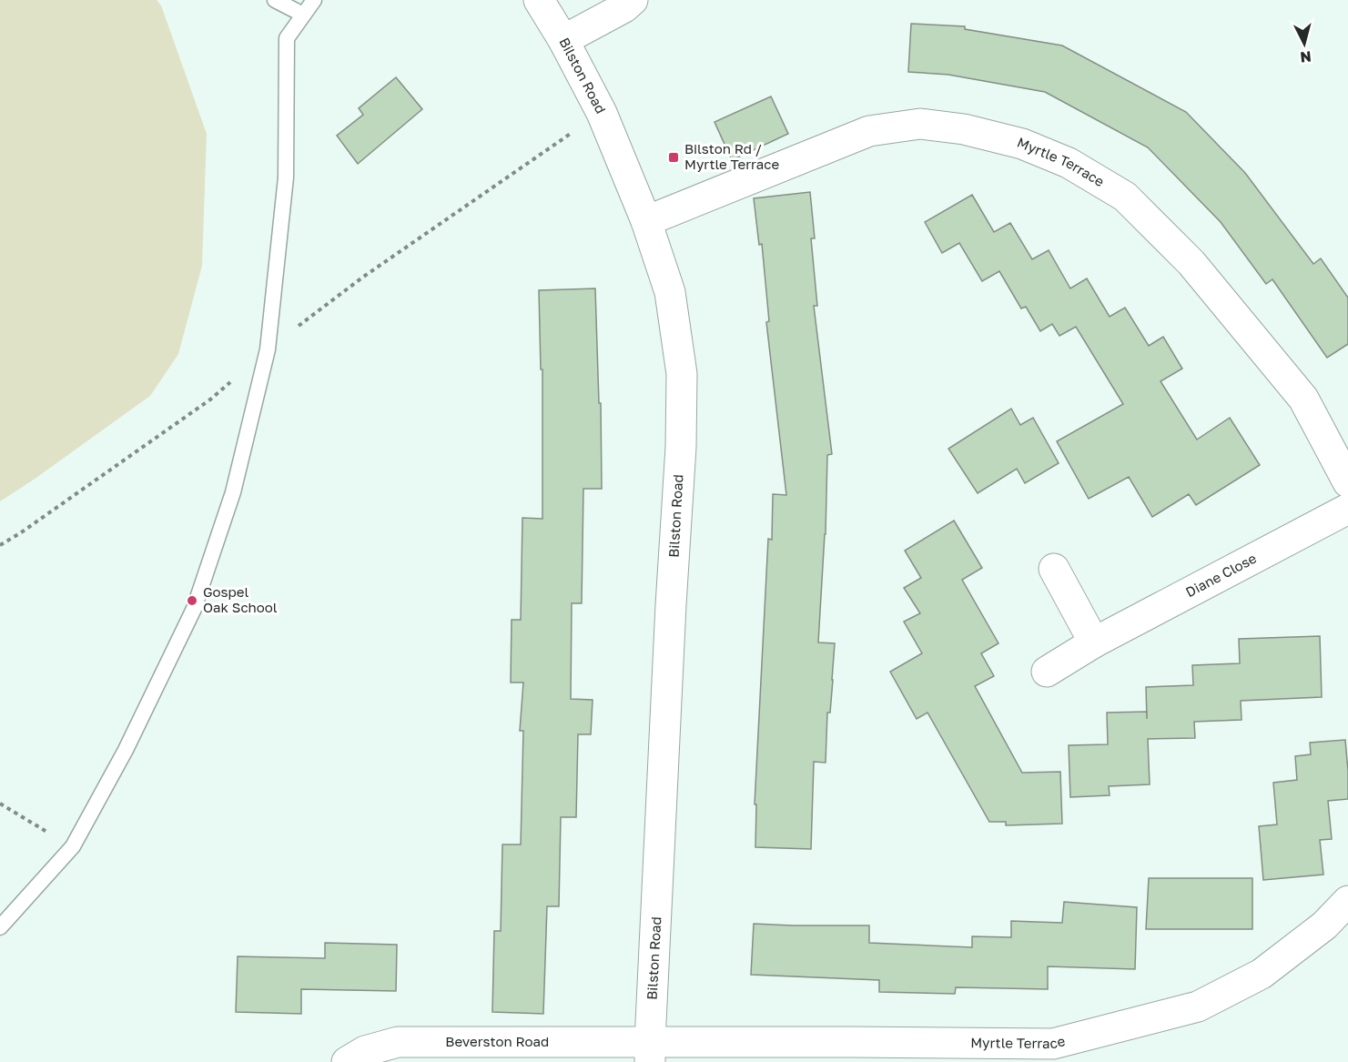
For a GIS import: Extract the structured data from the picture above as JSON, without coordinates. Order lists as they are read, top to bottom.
{
  "streets": {
    "street": [
      "Bilston Road",
      "Myrtle Terrace",
      "Diane Close",
      "Beverston Road"
    ]
  },
  "crossings": [
    ["Bilston Road", "Myrtle Terrace"],
    ["Bilston Road", "Beverston Road"],
    ["Myrtle Terrace", "Beverston Road"]
  ],
  "places": {
    "transit": ["Bilston Rd / Myrtle Terrace"],
    "other": ["Gospel Oak School"]
  },
  "north": "bottom"
}
